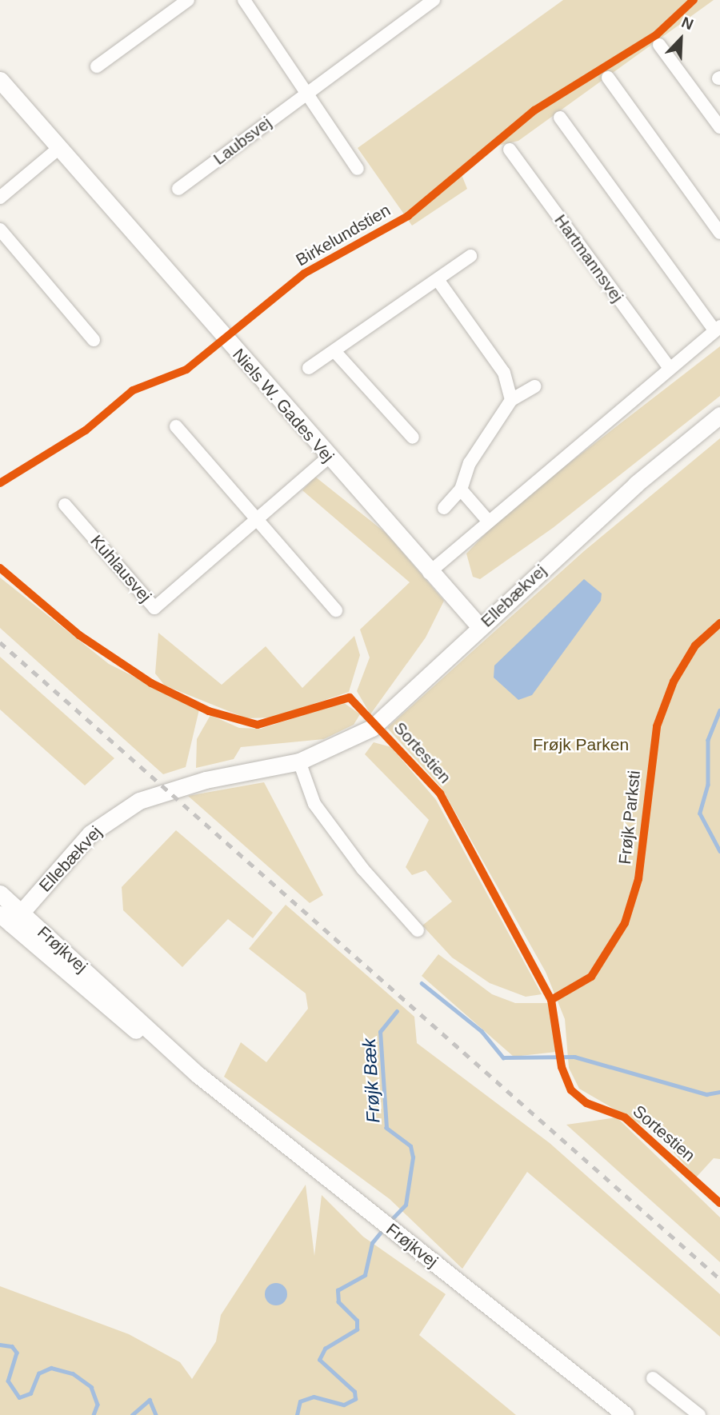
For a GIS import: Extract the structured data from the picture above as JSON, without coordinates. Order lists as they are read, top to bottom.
{
  "streets": {
    "street": [
      "Laubsvej",
      "Hartmannsvej",
      "Niels W. Gades Vej",
      "Kuhlausvej",
      "Ellebækvej",
      "Frøjkvej"
    ],
    "cycle path": ["Birkelundstien", "Sortestien", "Frøjk Parksti"]
  },
  "crossings": [
    ["Niels W. Gades Vej", "Kuhlausvej"],
    ["Niels W. Gades Vej", "Ellebækvej"],
    ["Ellebækvej", "Frøjkvej"]
  ],
  "water": ["Frøjk Bæk"],
  "parks": ["Frøjk Parken"],
  "north": "top right"
}
